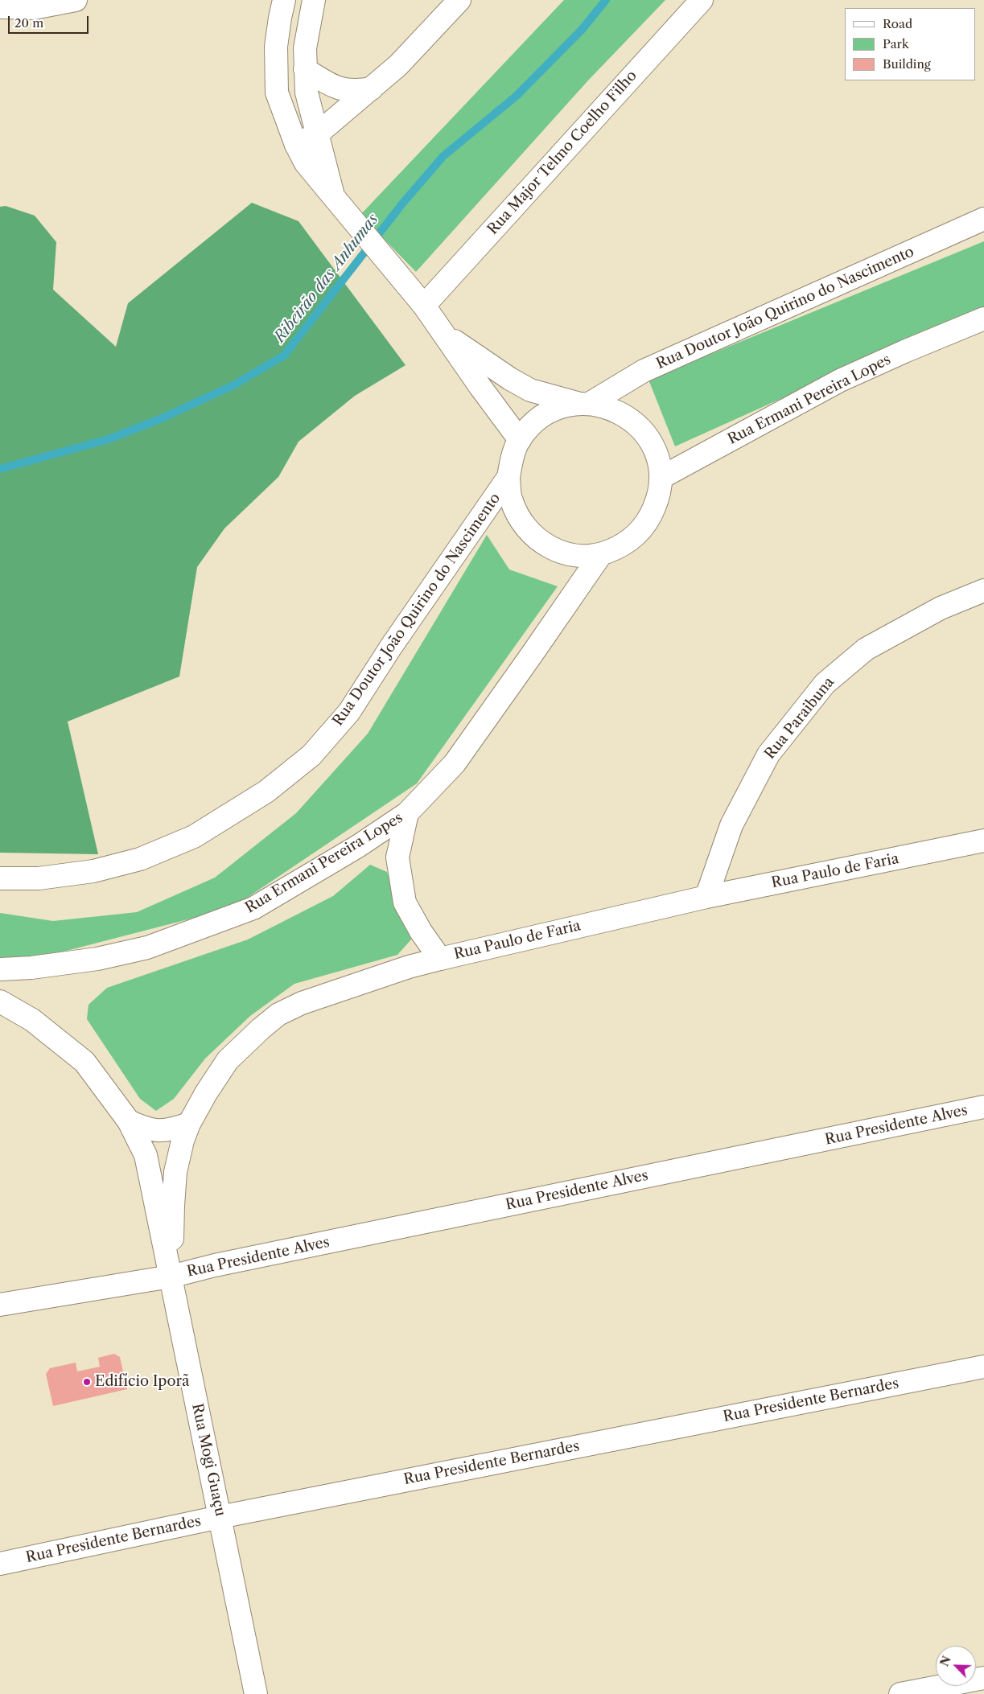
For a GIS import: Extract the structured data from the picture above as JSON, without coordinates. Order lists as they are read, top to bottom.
{
  "streets": {
    "street": [
      "Rua Major Telmo Coelho Filho",
      "Rua Doutor João Quirino do Nascimento",
      "Rua Ermani Pereira Lopes",
      "Rua Paraibuna",
      "Rua Paulo de Faria",
      "Rua Presidente Alves",
      "Rua Presidente Bernardes",
      "Rua Mogi Guaçu"
    ]
  },
  "crossings": [
    ["Rua Paraibuna", "Rua Paulo de Faria"],
    ["Rua Paulo de Faria", "Rua Presidente Alves"],
    ["Rua Paulo de Faria", "Rua Mogi Guaçu"],
    ["Rua Presidente Alves", "Rua Mogi Guaçu"],
    ["Rua Presidente Bernardes", "Rua Mogi Guaçu"]
  ],
  "water": ["Ribeirão das Anhumas"],
  "places": ["Edifício Iporã"],
  "legend": ["Road", "Park", "Building"],
  "scale_bar": "20 m",
  "north": "top left"
}
